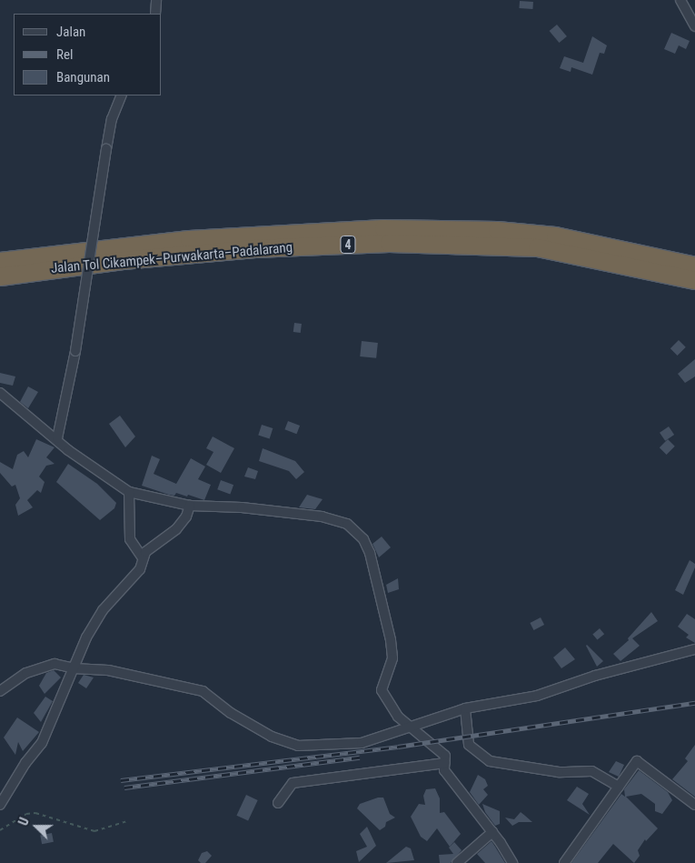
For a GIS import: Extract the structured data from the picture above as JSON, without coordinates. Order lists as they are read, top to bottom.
{
  "streets": {
    "highway": ["4", "Jalan Tol Cikampek–Purwakarta–Padalarang"]
  },
  "legend": ["Jalan", "Rel", "Bangunan"],
  "north": "left"
}
